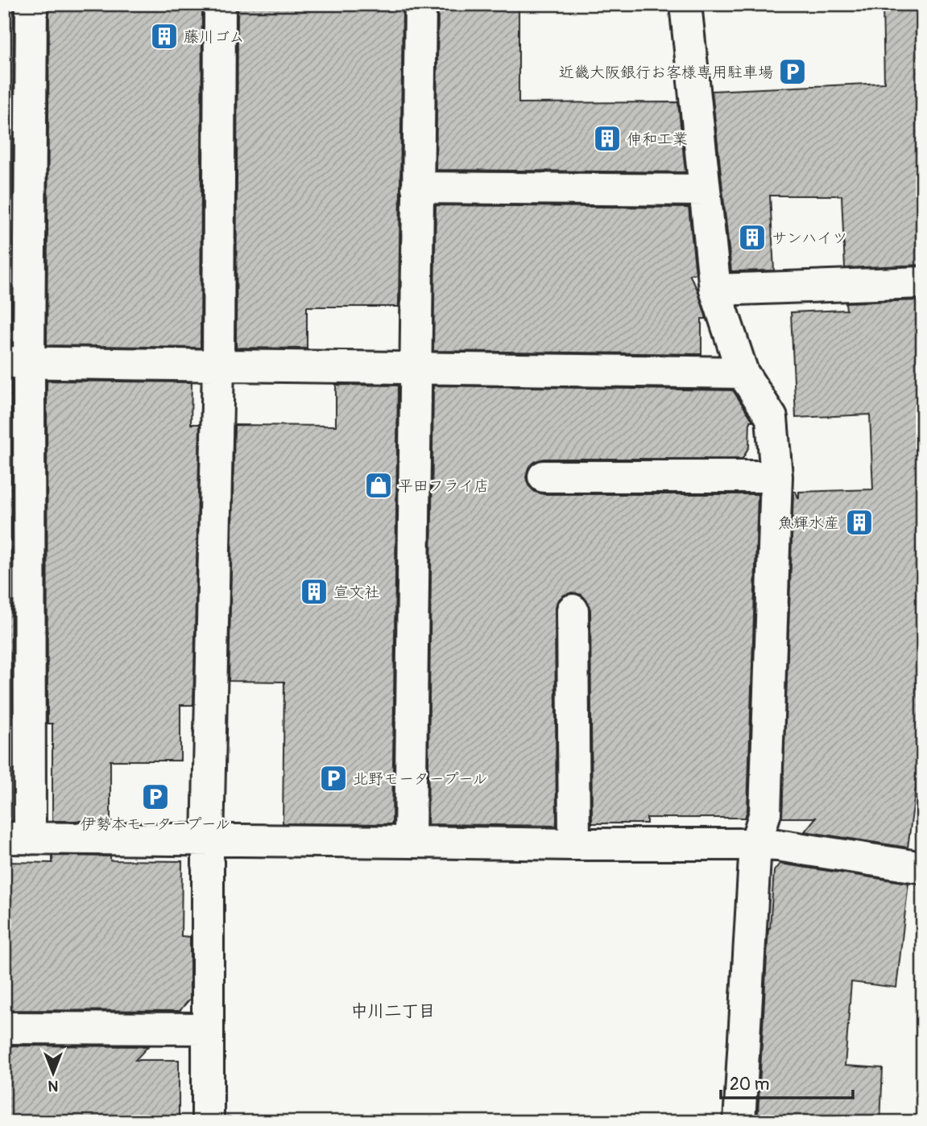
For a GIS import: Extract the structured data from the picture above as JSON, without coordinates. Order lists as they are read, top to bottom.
{
  "districts": ["中川二丁目"],
  "places": {
    "building": [
      "藤川ゴム",
      "伸和工業",
      "サンハイツ",
      "魚輝水産",
      "宣文社"
    ],
    "parking": ["近畿大阪銀行お客様専用駐車場", "北野モータープール", "伊勢本モータープール"],
    "shop": ["平田フライ店"]
  },
  "scale_bar": "20 m",
  "north": "bottom"
}
